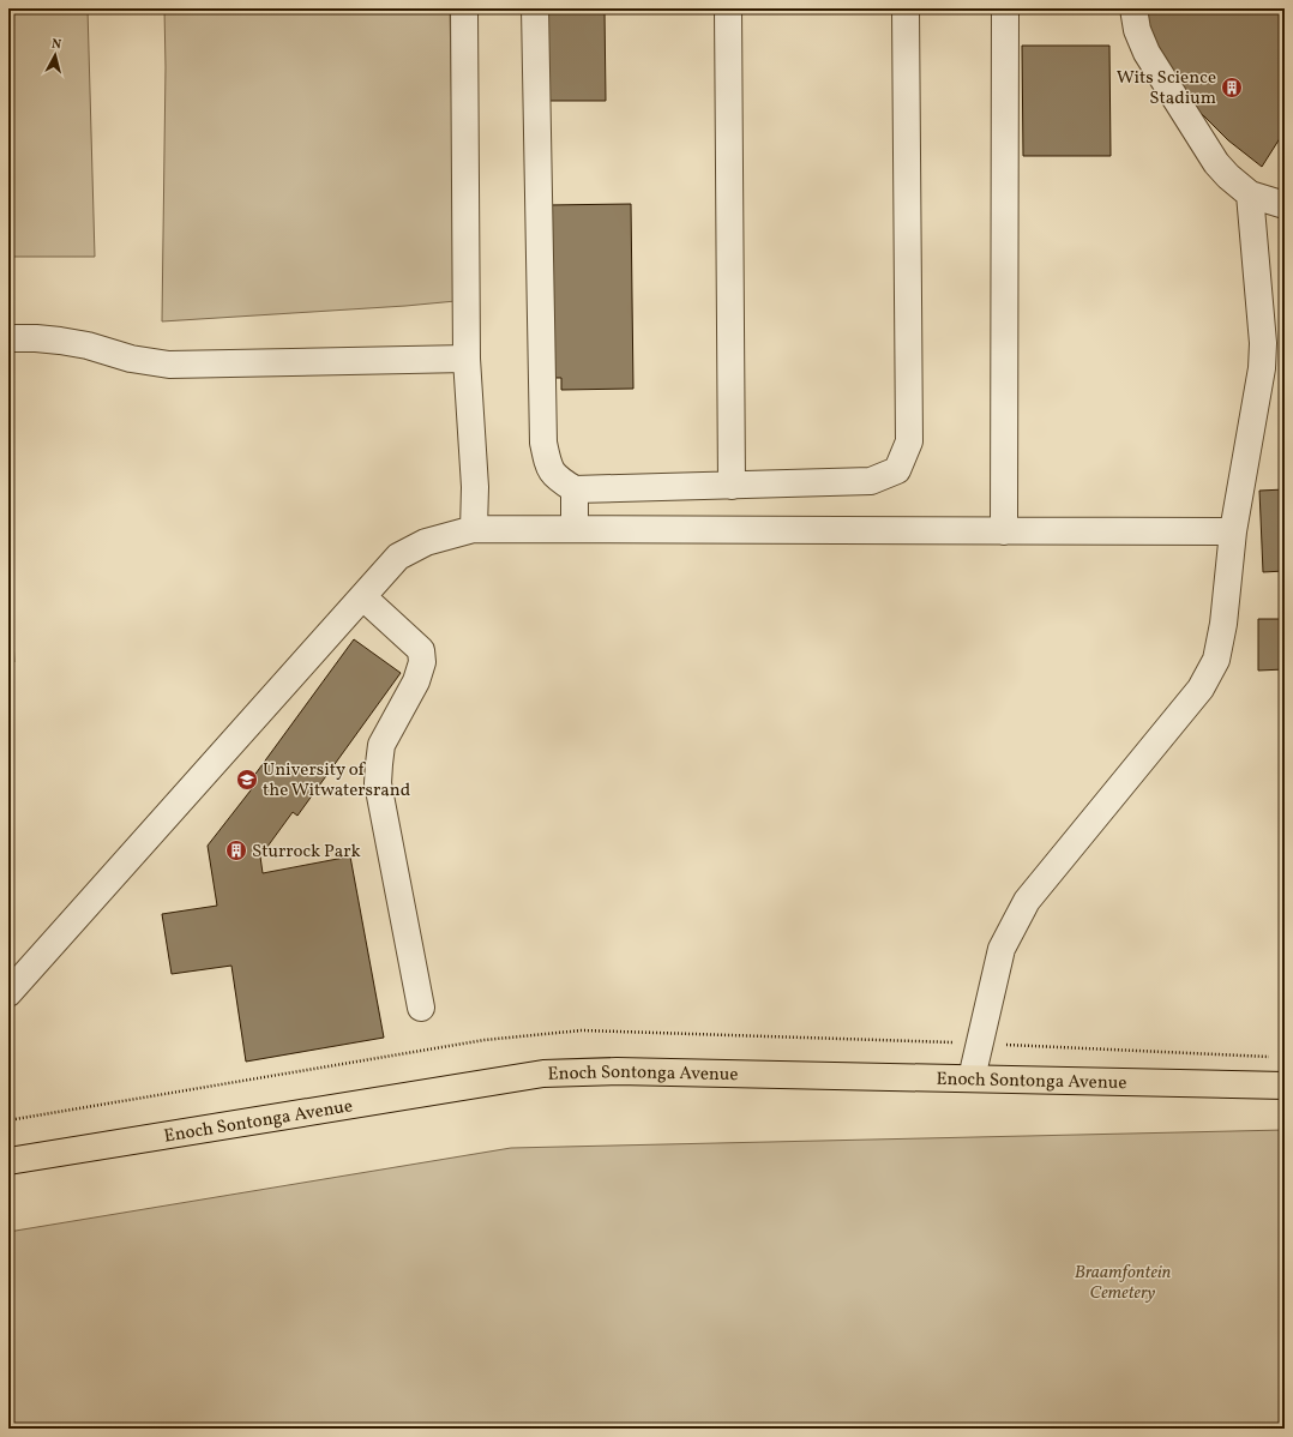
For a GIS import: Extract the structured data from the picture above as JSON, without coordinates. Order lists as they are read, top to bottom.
{
  "streets": {
    "main road": ["Enoch Sontonga Avenue"]
  },
  "parks": ["Braamfontein Cemetery"],
  "places": {
    "building": ["Wits Science Stadium", "Sturrock Park"],
    "school or university": ["University of the Witwatersrand"]
  },
  "north": "top"
}
